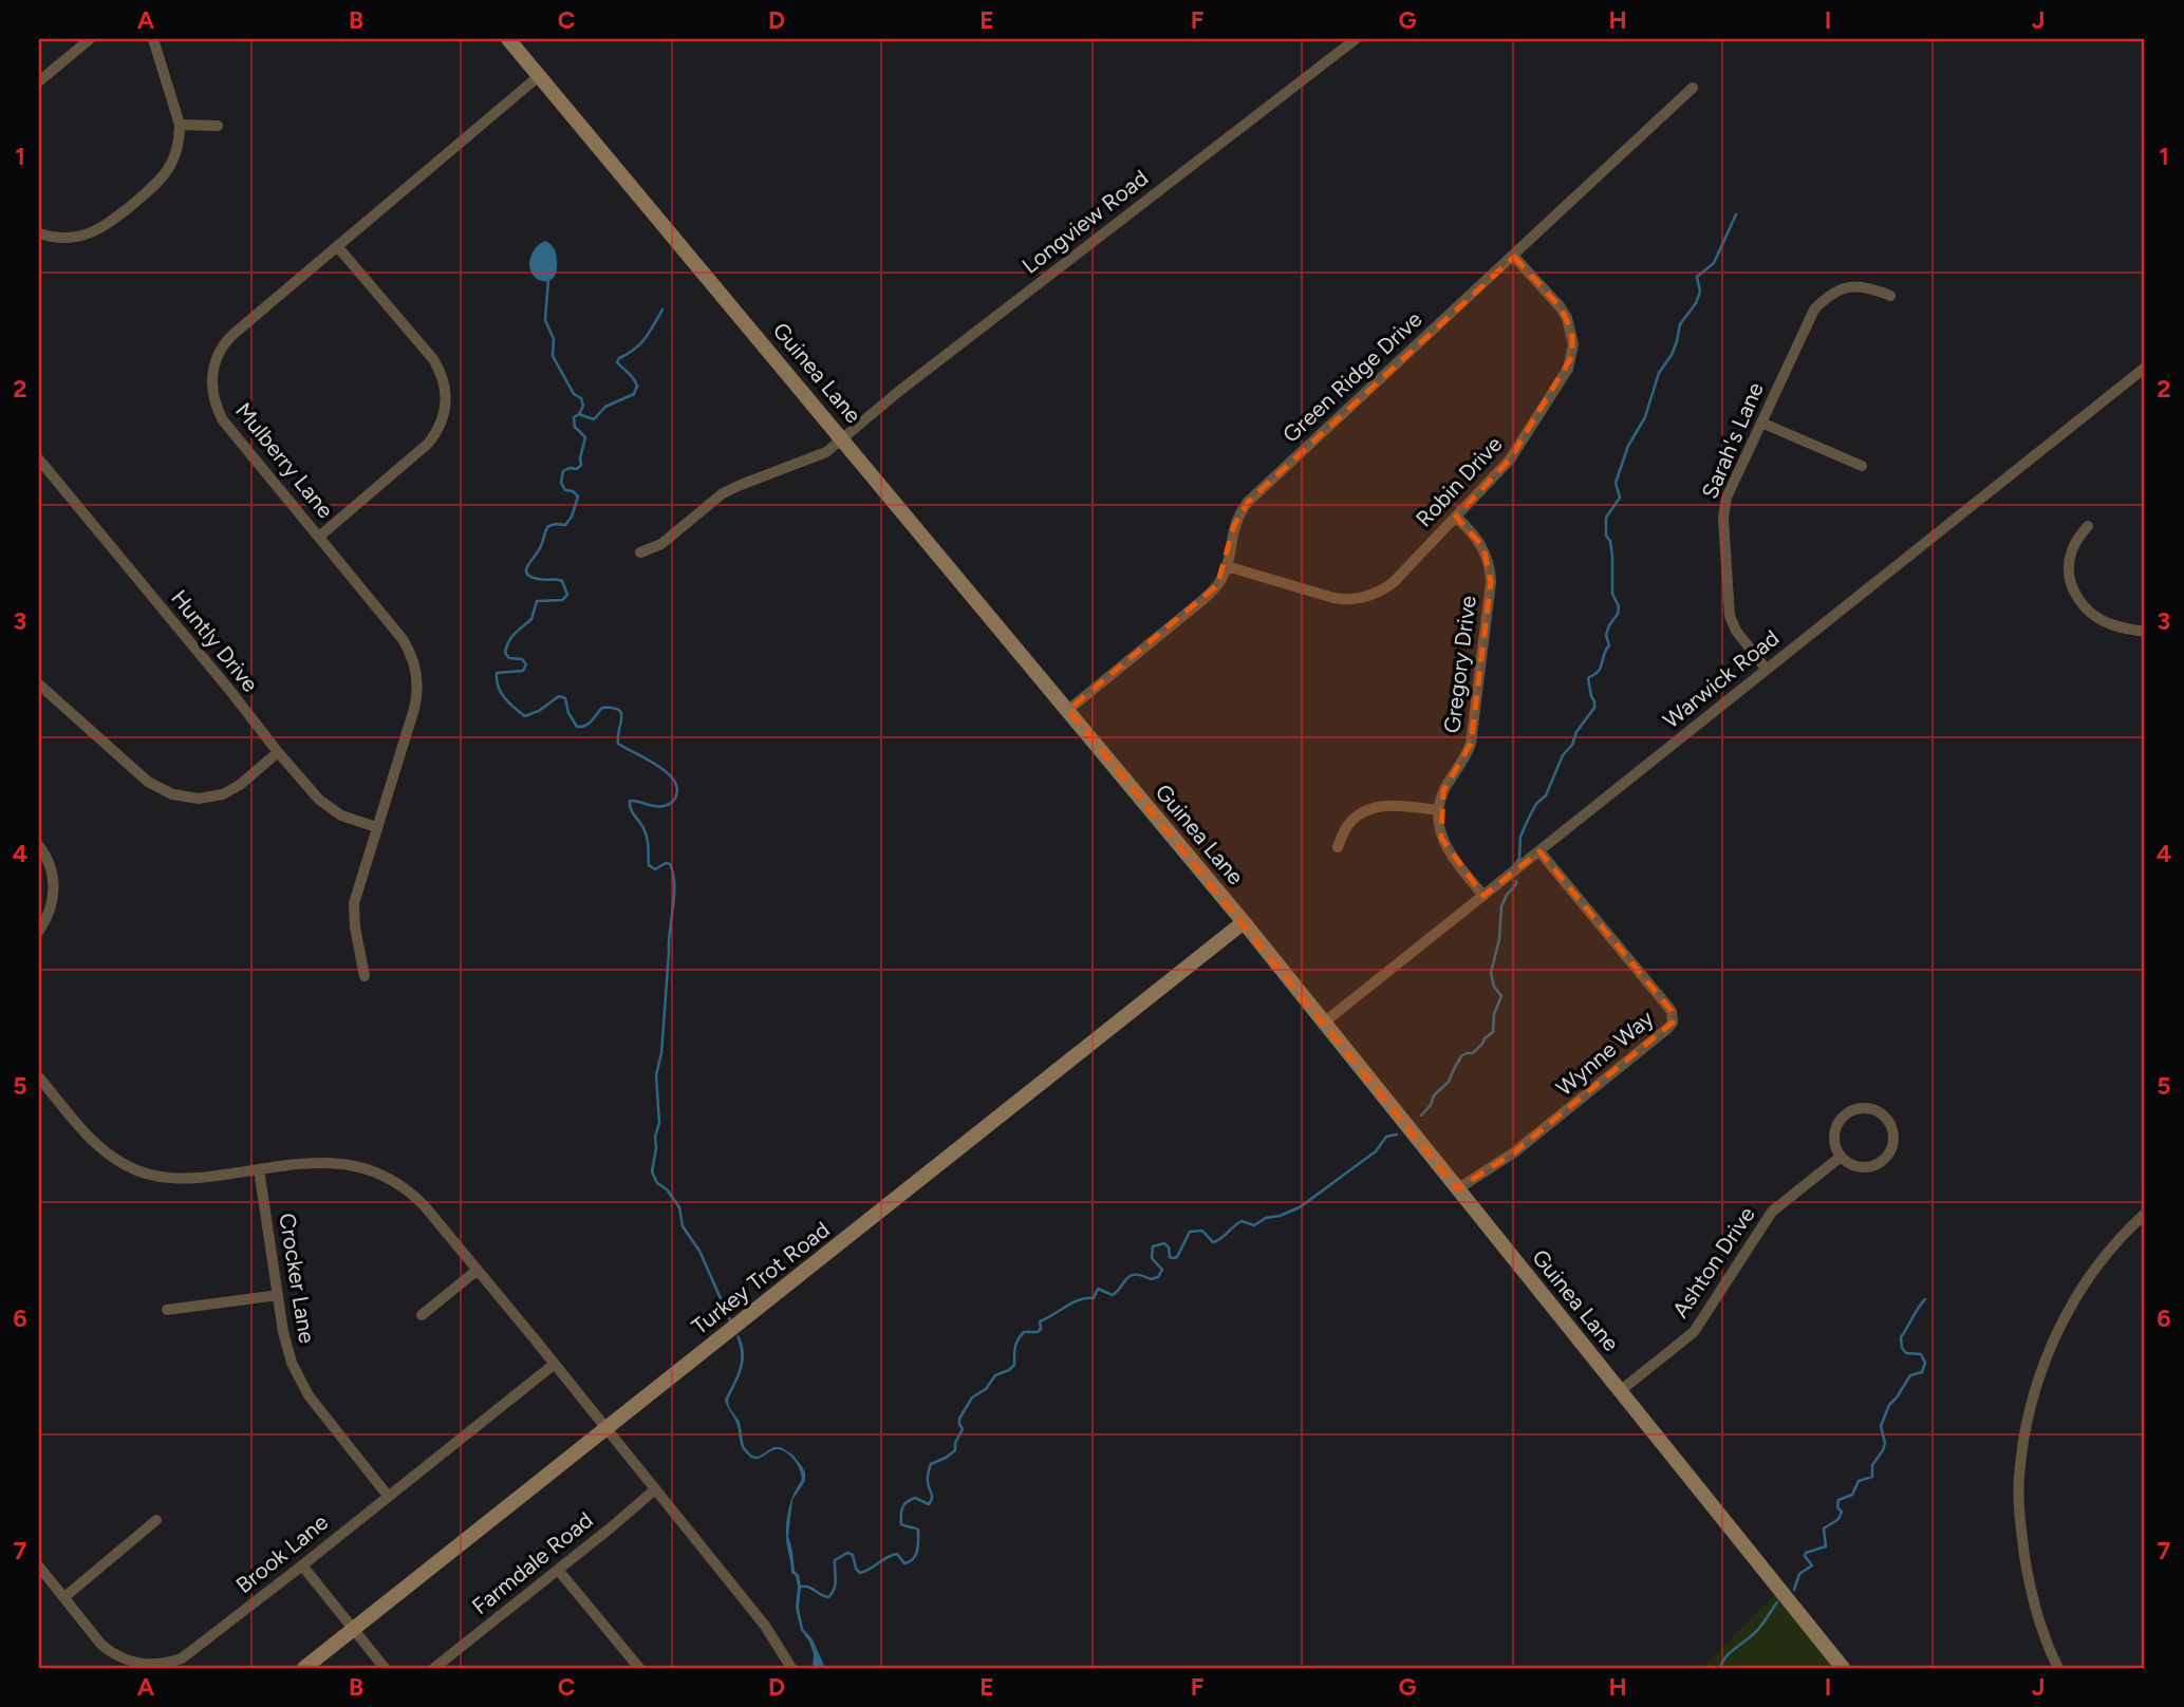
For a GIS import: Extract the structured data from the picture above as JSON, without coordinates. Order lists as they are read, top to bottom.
{
  "streets": {
    "street": [
      "Longview Road",
      "Guinea Lane",
      "Green Ridge Drive",
      "Sarah's Lane",
      "Mulberry Lane",
      "Robin Drive",
      "Huntly Drive",
      "Gregory Drive",
      "Warwick Road",
      "Wynne Way",
      "Ashton Drive",
      "Crocker Lane",
      "Turkey Trot Road",
      "Brook Lane",
      "Farmdale Road"
    ]
  },
  "crossings": [
    ["Longview Road", "Guinea Lane"],
    ["Guinea Lane", "Green Ridge Drive"],
    ["Guinea Lane", "Mulberry Lane"],
    ["Guinea Lane", "Warwick Road"],
    ["Guinea Lane", "Wynne Way"],
    ["Guinea Lane", "Ashton Drive"],
    ["Guinea Lane", "Turkey Trot Road"],
    ["Green Ridge Drive", "Robin Drive"],
    ["Sarah's Lane", "Warwick Road"],
    ["Mulberry Lane", "Huntly Drive"],
    ["Robin Drive", "Gregory Drive"],
    ["Warwick Road", "Wynne Way"],
    ["Crocker Lane", "Brook Lane"]
  ],
  "grid": {
    "columns": [
      "A",
      "B",
      "C",
      "D",
      "E",
      "F",
      "G",
      "H",
      "I",
      "J"
    ],
    "rows": [
      "1",
      "2",
      "3",
      "4",
      "5",
      "6",
      "7"
    ]
  }
}
